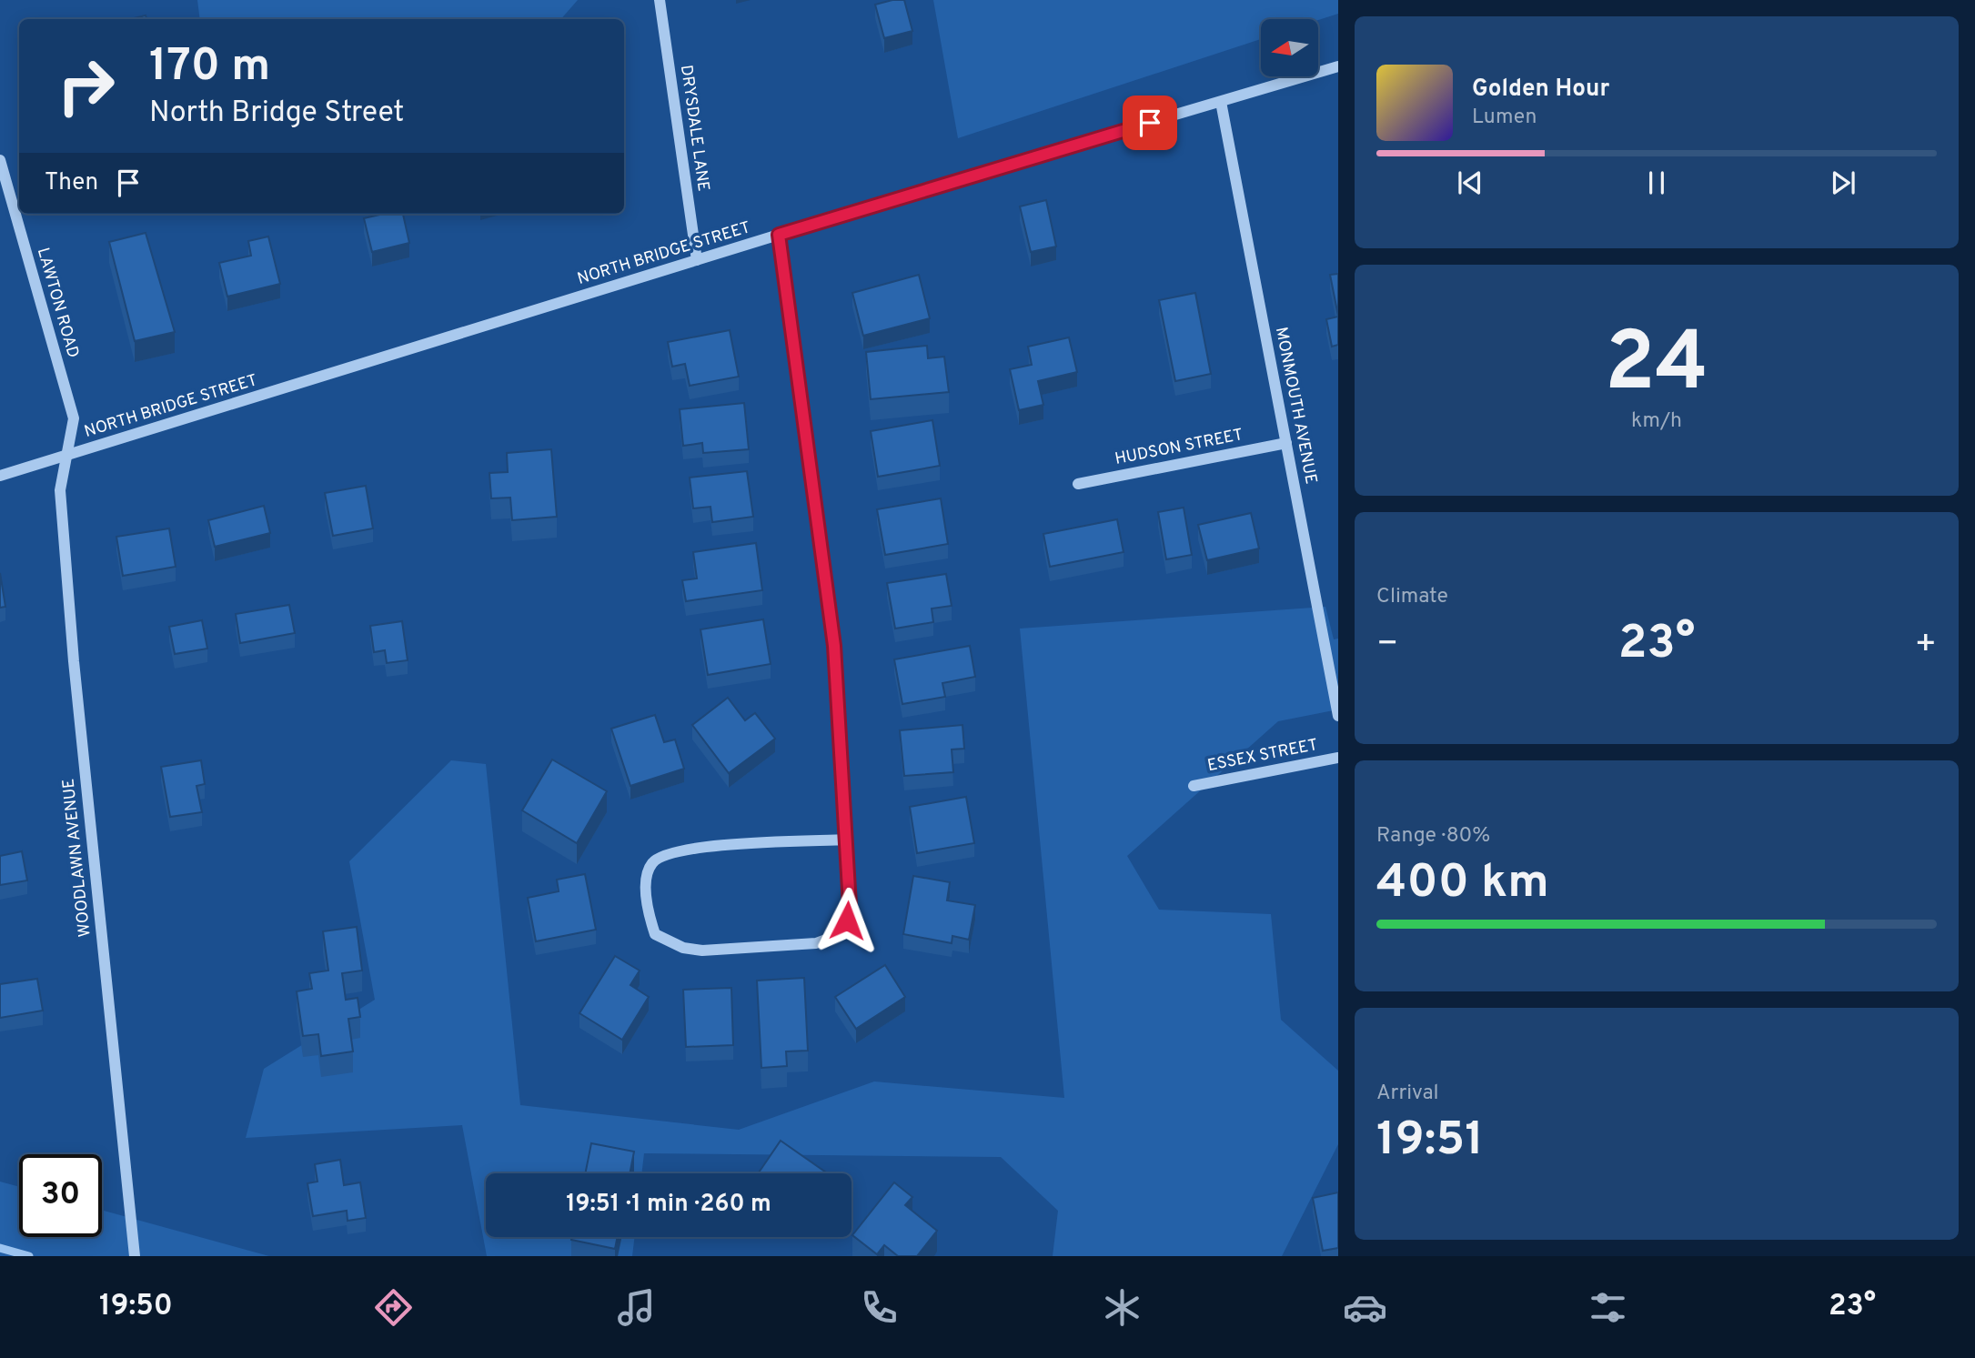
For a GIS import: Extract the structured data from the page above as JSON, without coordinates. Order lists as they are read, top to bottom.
{
  "streets": {
    "street": [
      "DRYSDALE LANE",
      "NORTH BRIDGE STREET",
      "LAWTON ROAD",
      "MONMOUTH AVENUE",
      "HUDSON STREET",
      "ESSEX STREET",
      "WOODLAWN AVENUE"
    ]
  },
  "crossings": [
    ["DRYSDALE LANE", "NORTH BRIDGE STREET"],
    ["NORTH BRIDGE STREET", "LAWTON ROAD"],
    ["NORTH BRIDGE STREET", "MONMOUTH AVENUE"],
    ["NORTH BRIDGE STREET", "WOODLAWN AVENUE"],
    ["LAWTON ROAD", "WOODLAWN AVENUE"],
    ["MONMOUTH AVENUE", "HUDSON STREET"]
  ],
  "north": "left",
  "page": {
    "turn": ["170 m", "North Bridge Street"],
    "song": ["Golden Hour", "Lumen"],
    "then": "Then",
    "tile": [
      ["24", "km/h"],
      "Climate",
      ["Range · 80%", "400 km"],
      ["Arrival", "19:51"]
    ],
    "heat": ["−", "23°", "+"],
    "limit": "30",
    "trip": "19:51 · 1 min · 260 m",
    "tabs": ["19:50", "23°"]
  }
}
